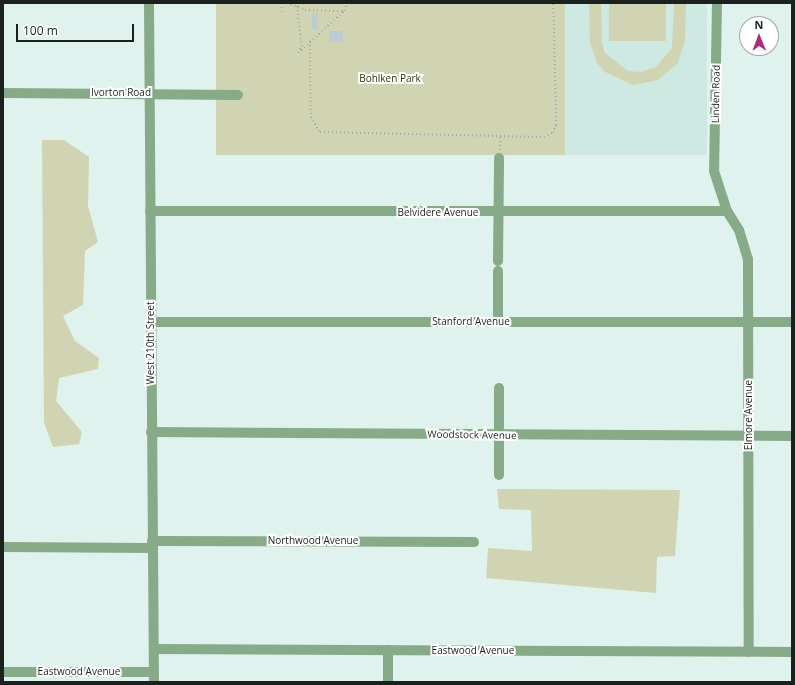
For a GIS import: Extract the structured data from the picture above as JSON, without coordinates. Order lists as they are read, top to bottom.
{
  "streets": {
    "street": [
      "Ivorton Road",
      "Linden Road",
      "Belvidere Avenue",
      "Stanford Avenue",
      "West 210th Street",
      "Elmore Avenue",
      "Woodstock Avenue",
      "Northwood Avenue",
      "Eastwood Avenue"
    ]
  },
  "crossings": [
    ["Ivorton Road", "West 210th Street"],
    ["Linden Road", "Elmore Avenue"],
    ["Belvidere Avenue", "West 210th Street"],
    ["Belvidere Avenue", "Elmore Avenue"],
    ["Stanford Avenue", "West 210th Street"],
    ["Stanford Avenue", "Elmore Avenue"],
    ["West 210th Street", "Woodstock Avenue"],
    ["West 210th Street", "Northwood Avenue"],
    ["West 210th Street", "Eastwood Avenue"],
    ["Elmore Avenue", "Woodstock Avenue"],
    ["Elmore Avenue", "Eastwood Avenue"]
  ],
  "parks": ["Bohlken Park"],
  "scale_bar": "100 m",
  "north": "top"
}
